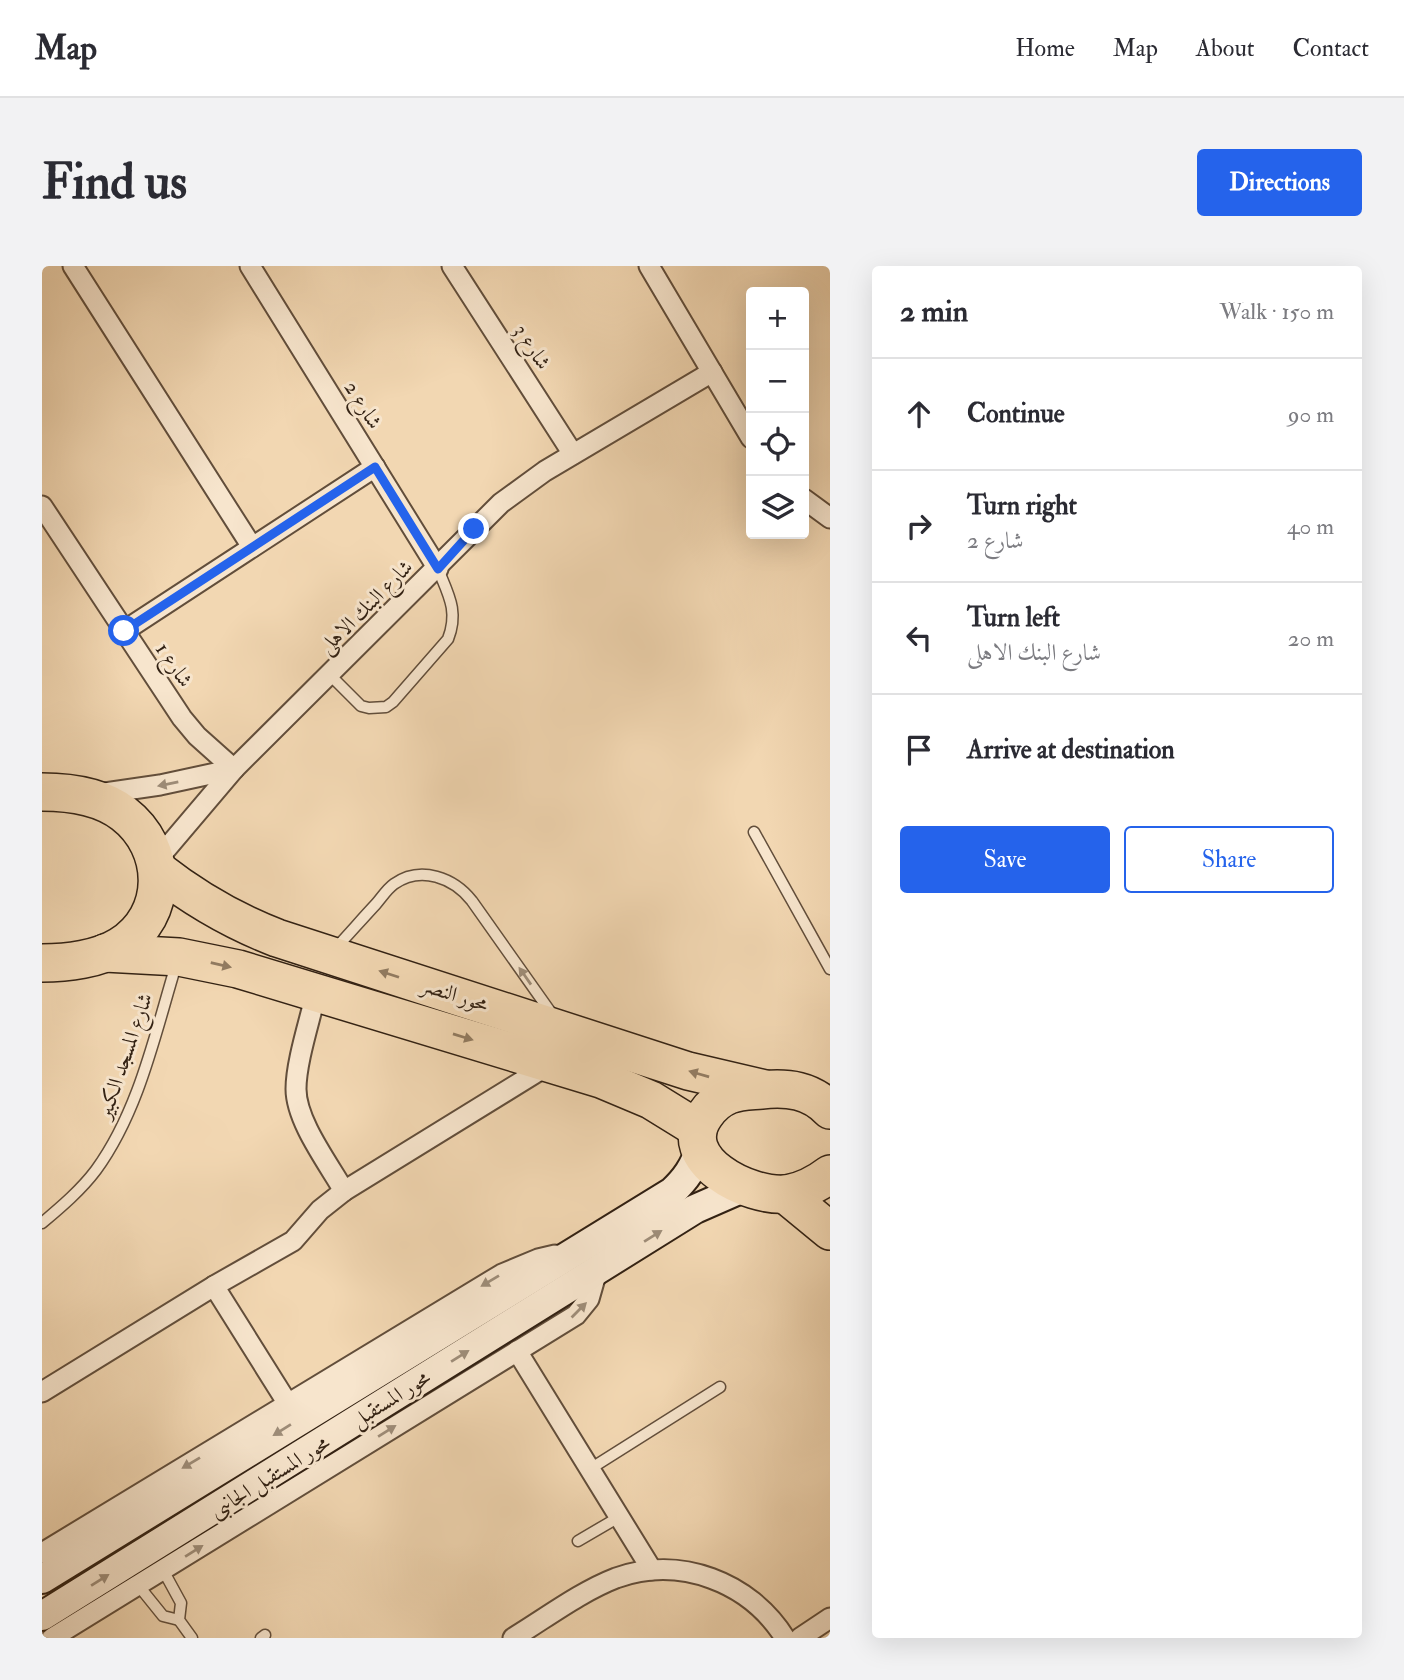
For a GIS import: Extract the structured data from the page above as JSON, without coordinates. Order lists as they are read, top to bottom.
{
  "streets": {
    "highway": ["محور النصر"],
    "street": [
      "شارع 3",
      "شارع 2",
      "شارع البنك الاهلى",
      "شارع 1",
      "محور المستقبل",
      "محور المستقبل الجانبى"
    ],
    "lane": ["شارع المسجد الكبير"]
  },
  "crossings": [
    ["شارع 3", "شارع البنك الاهلى"],
    ["شارع 2", "شارع البنك الاهلى"],
    ["شارع البنك الاهلى", "شارع 1"],
    ["شارع البنك الاهلى", "محور النصر"],
    ["محور النصر", "شارع المسجد الكبير"],
    ["محور النصر", "محور المستقبل"],
    ["محور المستقبل", "محور المستقبل الجانبى"]
  ],
  "page": {
    "header": "Map",
    "nav": [
      "Home",
      "Map",
      "About",
      "Contact"
    ],
    "buttons": [
      "Directions",
      ["Save", "Share"]
    ],
    "title": "Find us",
    "heading": ["2 min", "Walk · 150 m"],
    "map_buttons": ["+", "−"],
    "list": [
      ["Continue", "90 m"],
      ["Turn right", "شارع 2", "40 m"],
      ["Turn left", "شارع البنك الاهلى", "20 m"],
      "Arrive at destination"
    ]
  }
}
